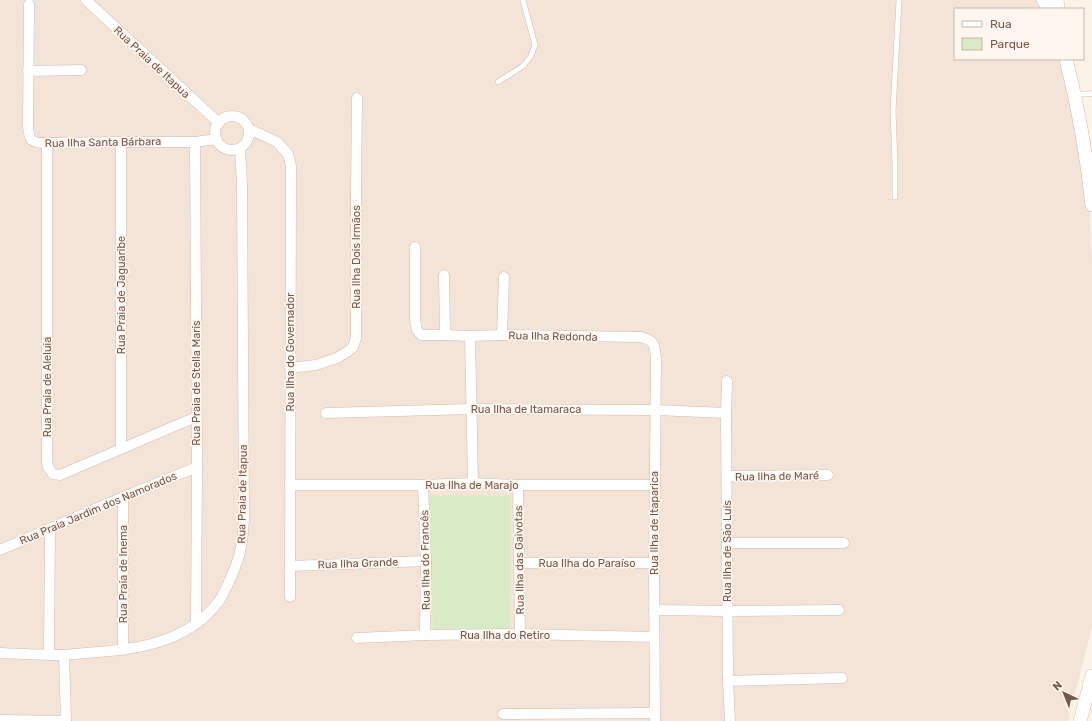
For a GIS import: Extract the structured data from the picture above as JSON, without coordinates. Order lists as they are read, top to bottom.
{
  "streets": {
    "street": [
      "Rua Praia de Itapua",
      "Rua Ilha Santa Bárbara",
      "Rua Ilha Dois Irmãos",
      "Rua Praia de Jaguaribe",
      "Rua Ilha Redonda",
      "Rua Ilha do Governador",
      "Rua Praia de Stella Maris",
      "Rua Praia de Aleluia",
      "Rua Ilha de Itamaraca",
      "Rua Ilha de Maré",
      "Rua Ilha de Marajo",
      "Rua Praia Jardim dos Namorados",
      "Rua Ilha de Itaparica",
      "Rua Ilha de São Luís",
      "Rua Ilha do Francês",
      "Rua Ilha das Gaivotas",
      "Rua Ilha Grande",
      "Rua Ilha do Paraíso",
      "Rua Praia de Inema",
      "Rua Ilha do Retiro"
    ]
  },
  "crossings": [
    ["Rua Praia de Itapua", "Rua Ilha Santa Bárbara"],
    ["Rua Praia de Itapua", "Rua Ilha do Governador"],
    ["Rua Praia de Itapua", "Rua Praia de Stella Maris"],
    ["Rua Praia de Itapua", "Rua Praia de Inema"],
    ["Rua Ilha Santa Bárbara", "Rua Praia de Jaguaribe"],
    ["Rua Ilha Santa Bárbara", "Rua Ilha do Governador"],
    ["Rua Ilha Santa Bárbara", "Rua Praia de Stella Maris"],
    ["Rua Ilha Santa Bárbara", "Rua Praia de Aleluia"],
    ["Rua Ilha Dois Irmãos", "Rua Ilha do Governador"],
    ["Rua Praia de Jaguaribe", "Rua Praia de Aleluia"],
    ["Rua Ilha Redonda", "Rua Ilha de Itaparica"],
    ["Rua Ilha do Governador", "Rua Ilha de Marajo"],
    ["Rua Ilha do Governador", "Rua Ilha Grande"],
    ["Rua Praia de Stella Maris", "Rua Praia de Aleluia"],
    ["Rua Praia de Stella Maris", "Rua Praia Jardim dos Namorados"],
    ["Rua Ilha de Itamaraca", "Rua Ilha de Itaparica"],
    ["Rua Ilha de Itamaraca", "Rua Ilha de São Luís"],
    ["Rua Ilha de Maré", "Rua Ilha de São Luís"],
    ["Rua Ilha de Marajo", "Rua Ilha de Itaparica"],
    ["Rua Ilha de Marajo", "Rua Ilha do Francês"],
    ["Rua Ilha de Marajo", "Rua Ilha das Gaivotas"],
    ["Rua Praia Jardim dos Namorados", "Rua Praia de Inema"],
    ["Rua Ilha de Itaparica", "Rua Ilha do Paraíso"],
    ["Rua Ilha de Itaparica", "Rua Ilha do Retiro"],
    ["Rua Ilha do Francês", "Rua Ilha Grande"],
    ["Rua Ilha do Francês", "Rua Ilha do Retiro"],
    ["Rua Ilha das Gaivotas", "Rua Ilha do Paraíso"],
    ["Rua Ilha das Gaivotas", "Rua Ilha do Retiro"]
  ],
  "legend": ["Rua", "Parque"],
  "north": "top left"
}
